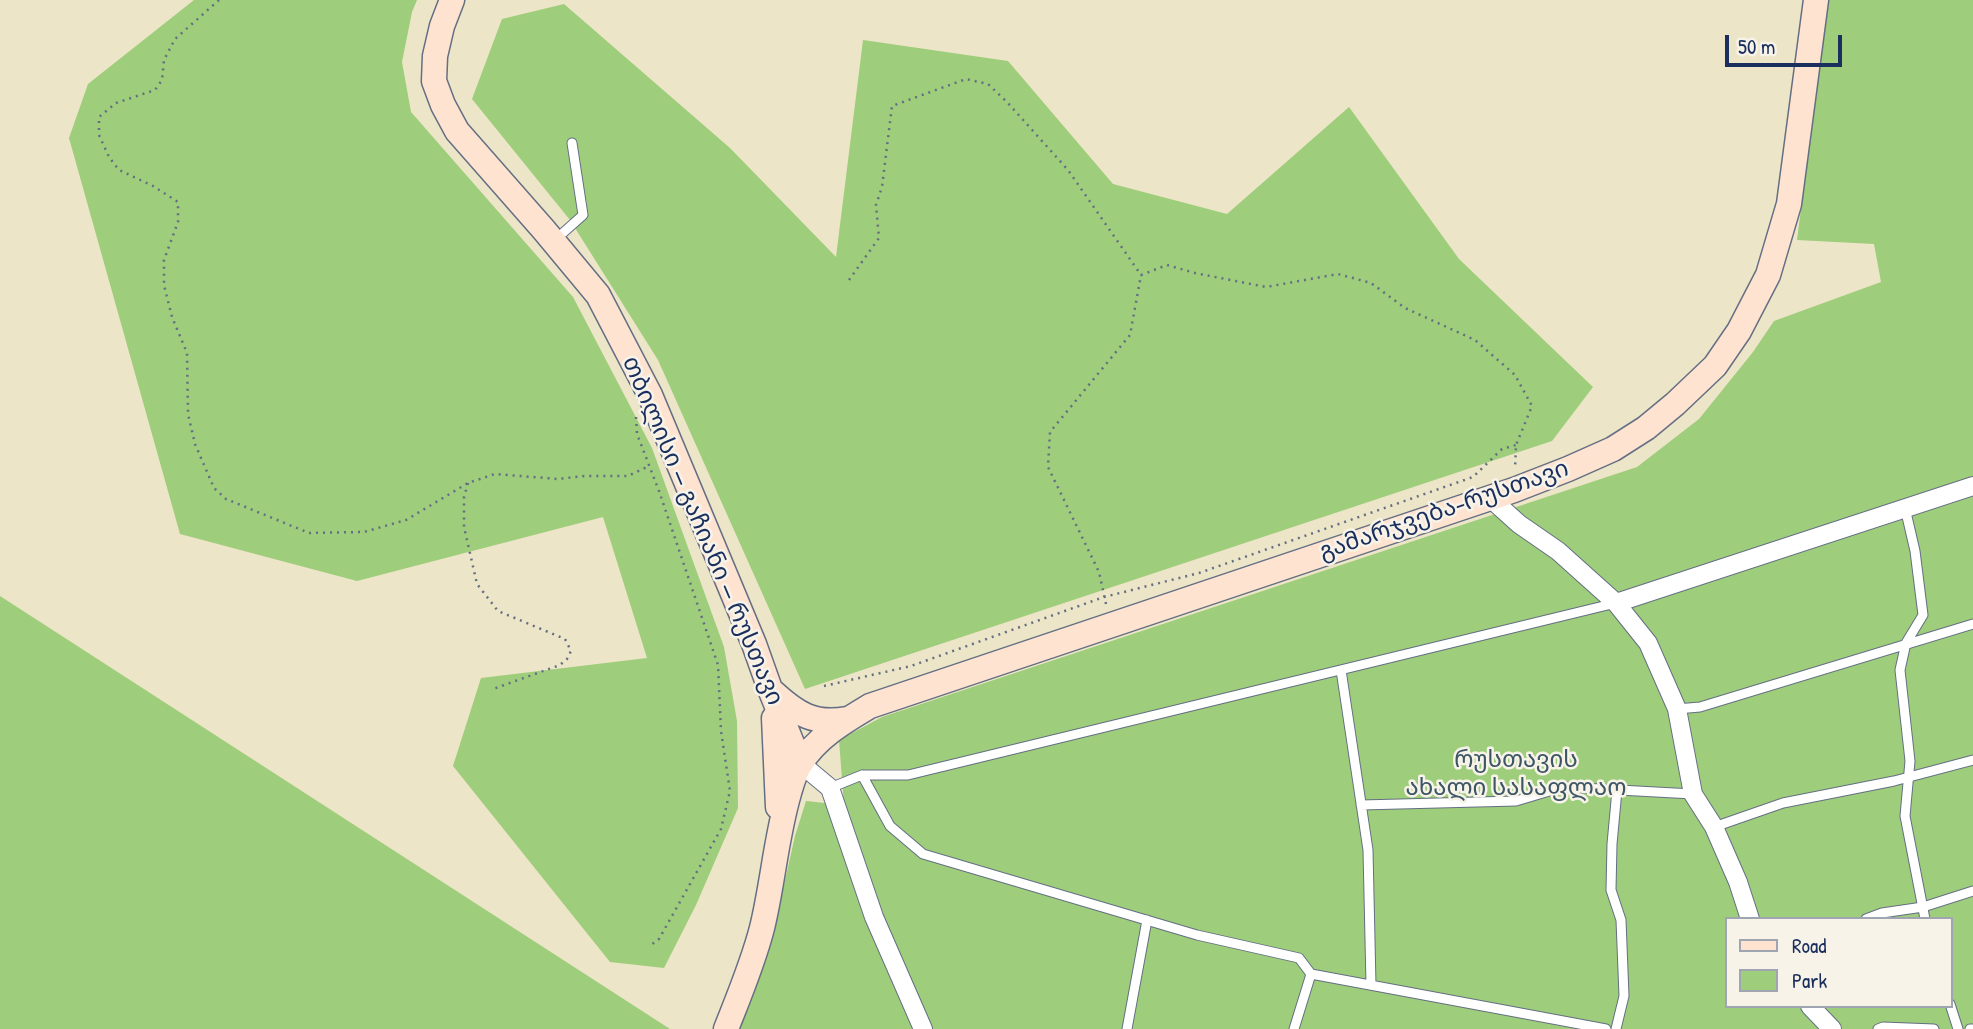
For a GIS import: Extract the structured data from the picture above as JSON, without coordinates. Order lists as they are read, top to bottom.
{
  "streets": {
    "main road": ["გამარჯვება-რუსთავი", "თბილისი — გაჩიანი — რუსთავი"]
  },
  "crossings": [
    ["გამარჯვება-რუსთავი", "თბილისი — გაჩიანი — რუსთავი"]
  ],
  "parks": ["რუსთავის ახალი სასაფლაო"],
  "legend": ["Road", "Park"],
  "scale_bar": "50 m"
}
